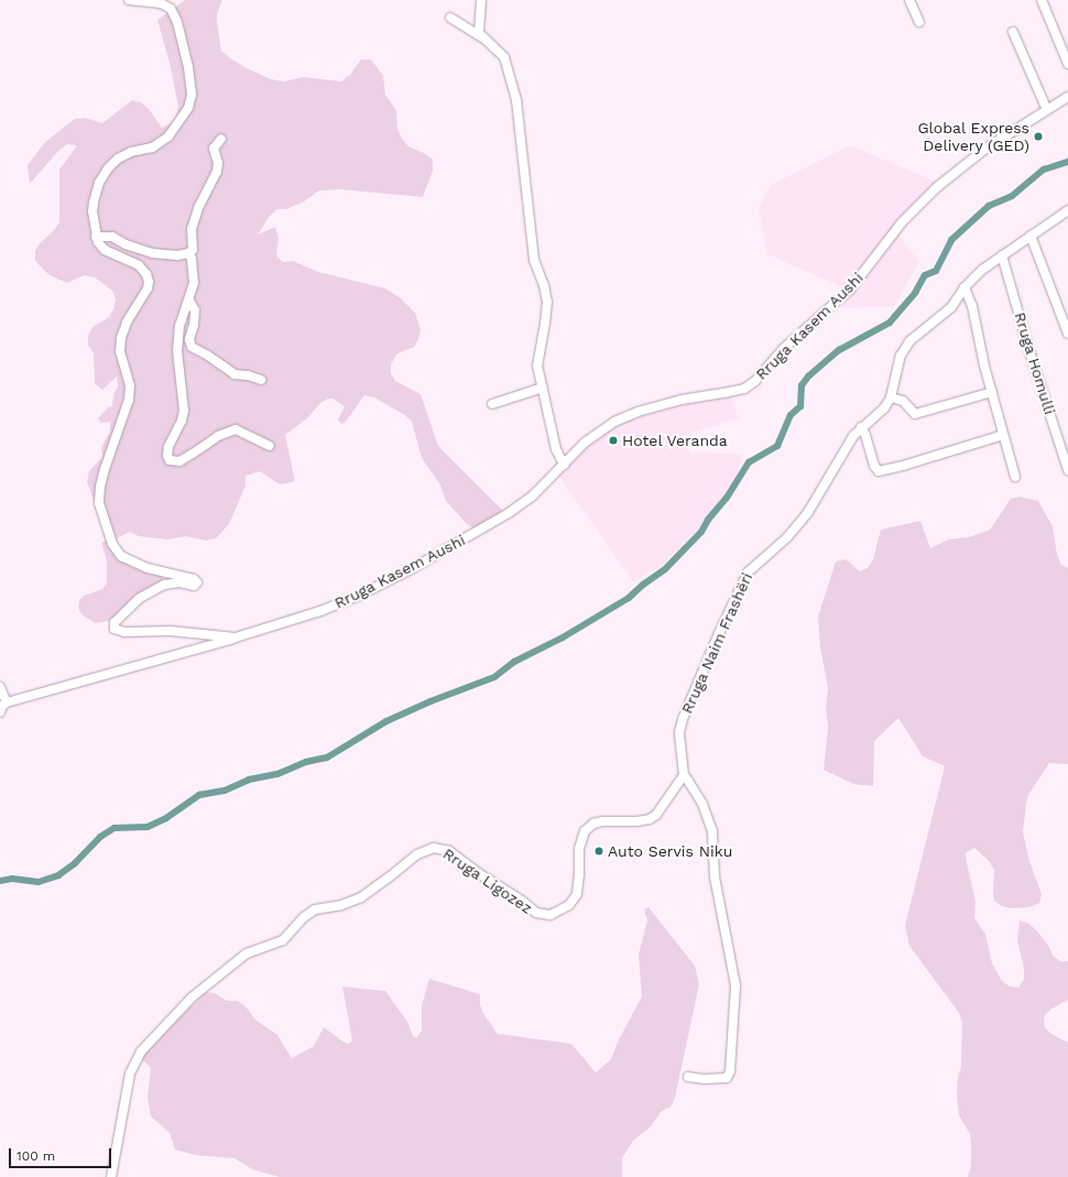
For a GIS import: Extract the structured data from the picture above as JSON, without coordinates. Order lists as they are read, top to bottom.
{
  "streets": {
    "street": [
      "Rruga Kasem Aushi",
      "Rruga Homulli",
      "Rruga Naim Frashëri",
      "Rruga Ligozez"
    ]
  },
  "crossings": [
    ["Rruga Homulli", "Rruga Naim Frashëri"],
    ["Rruga Naim Frashëri", "Rruga Ligozez"]
  ],
  "places": ["Global Express Delivery (GED)", "Hotel Veranda", "Auto Servis Niku"],
  "scale_bar": "100 m"
}
